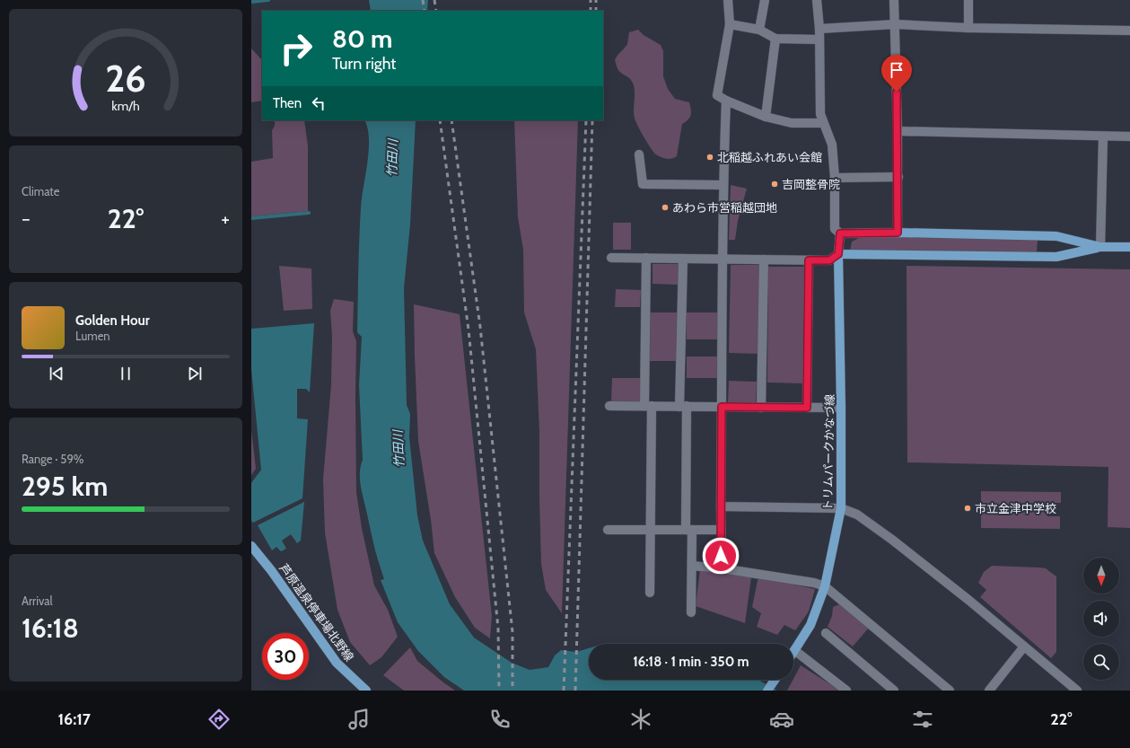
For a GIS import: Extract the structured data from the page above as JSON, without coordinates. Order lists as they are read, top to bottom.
{
  "streets": {
    "main road": ["トリムパークかなづ線", "芦原温泉停車場北野線"]
  },
  "water": ["竹田川"],
  "places": [
    "北稲越ふれあい会館",
    "吉岡整骨院",
    "あわら市営稲越団地",
    "市立金津中学校"
  ],
  "north": "bottom",
  "page": {
    "turn": ["80 m", "Turn right"],
    "then": "Then",
    "tile": [
      "Climate",
      ["Range · 59%", "295 km"],
      ["Arrival", "16:18"]
    ],
    "heat": ["−", "22°", "+"],
    "song": ["Golden Hour", "Lumen"],
    "limit": "30",
    "trip": "16:18 · 1 min · 350 m",
    "tabs": ["16:17", "22°"],
    "gauge": ["26", "km/h"]
  }
}
